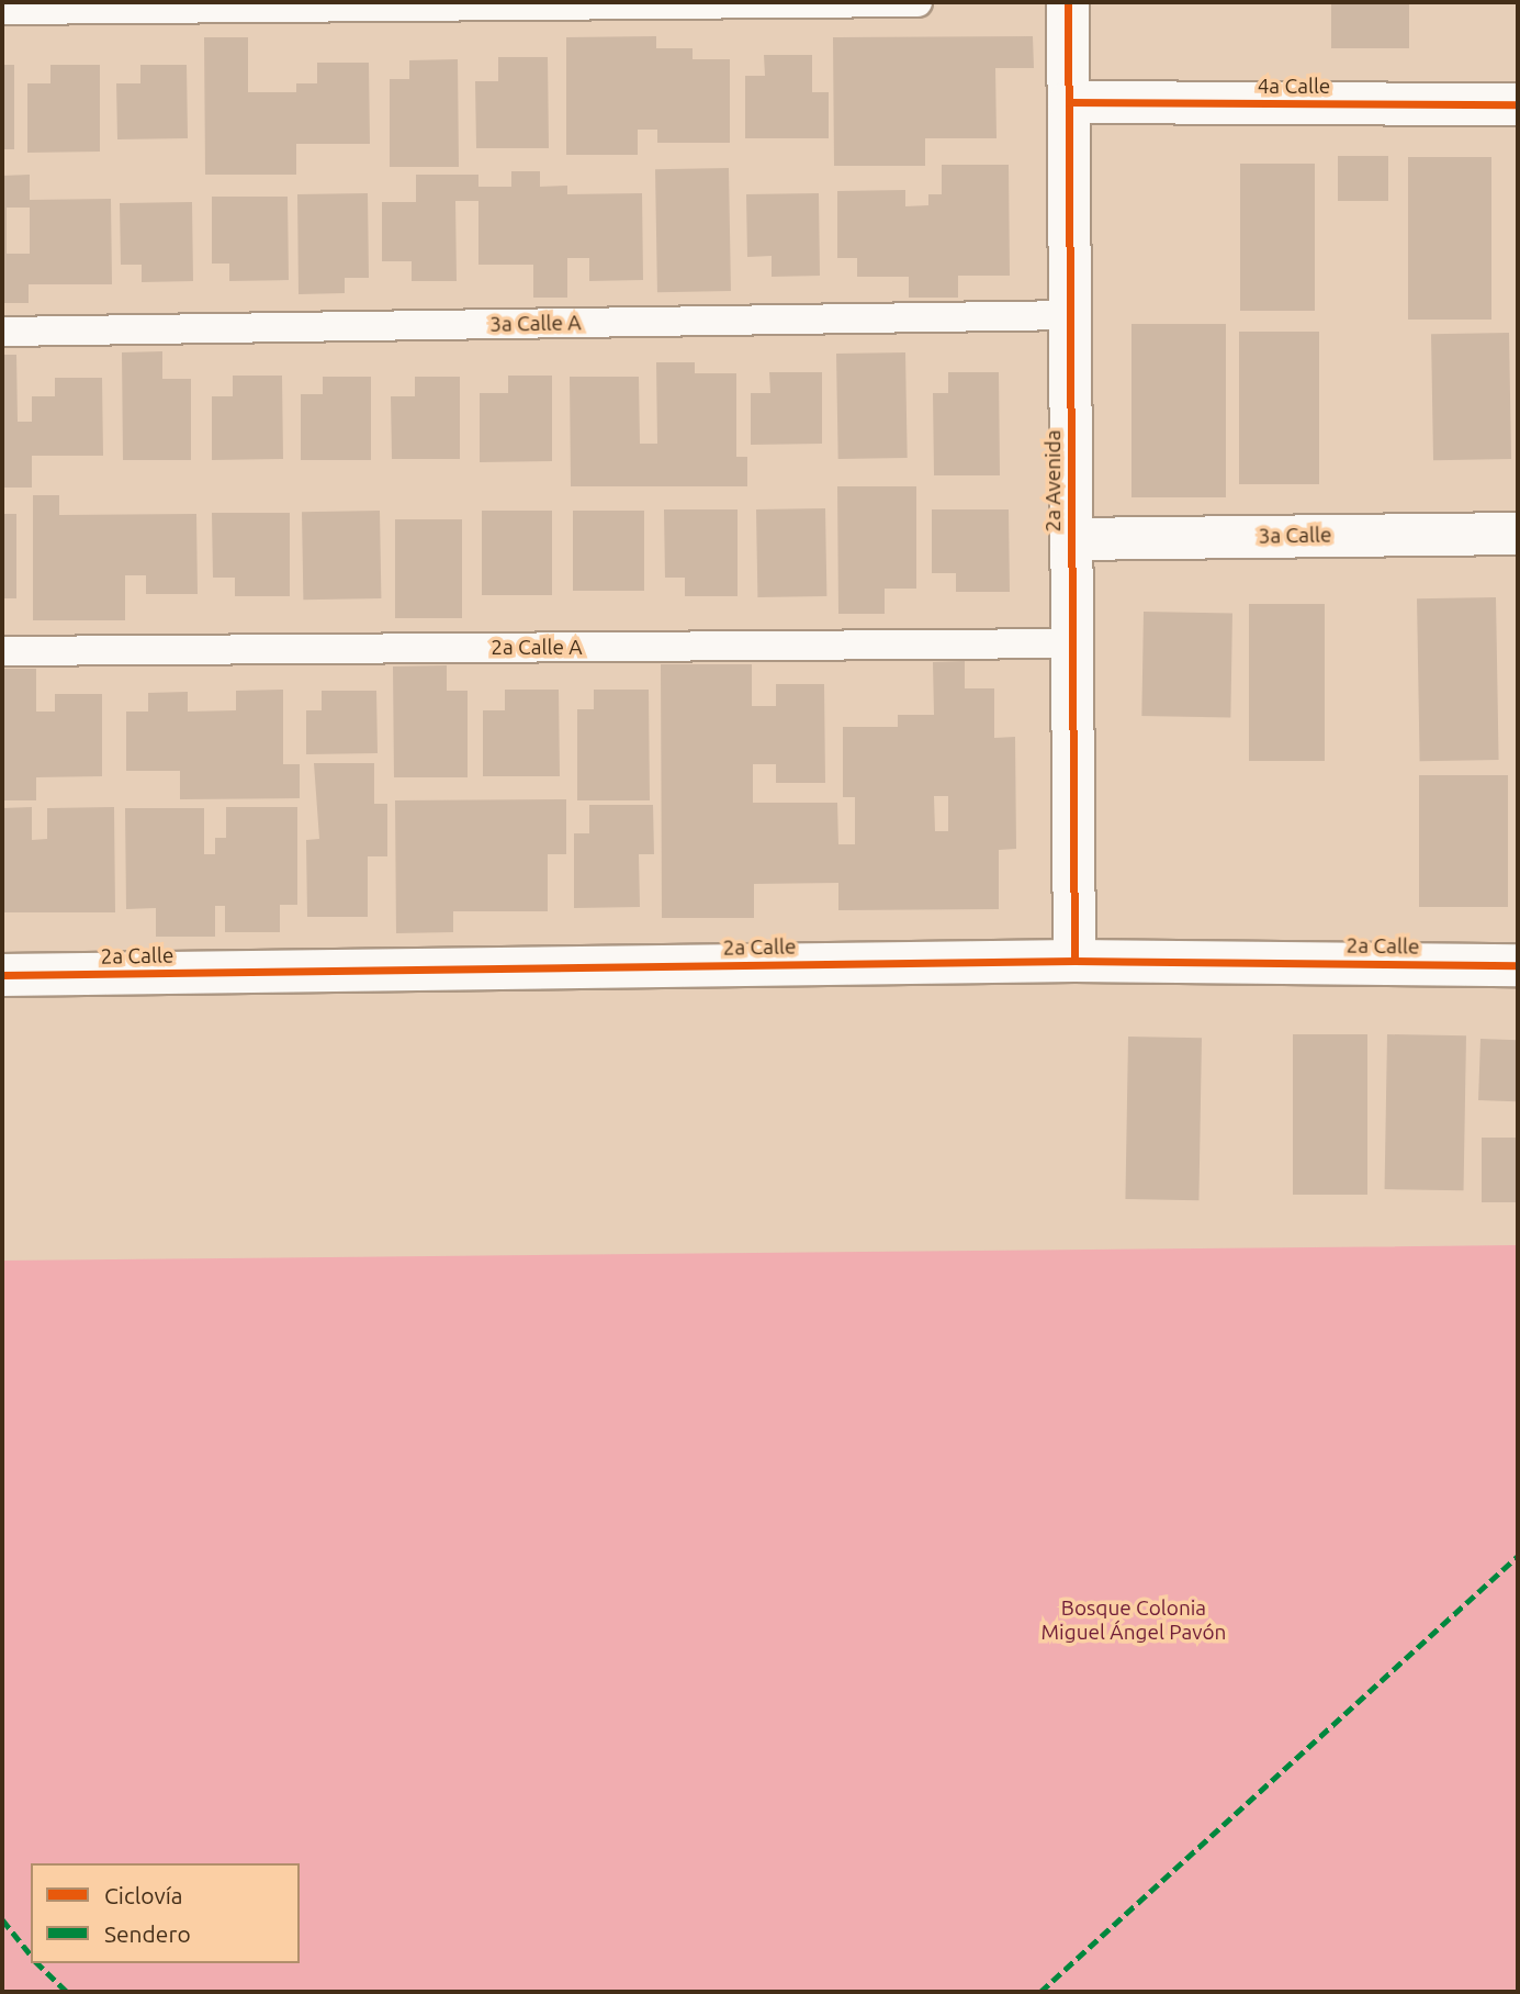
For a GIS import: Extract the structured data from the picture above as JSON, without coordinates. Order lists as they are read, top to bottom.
{
  "streets": {
    "street": [
      "4a Calle",
      "2a Avenida",
      "3a Calle",
      "2a Calle"
    ],
    "lane": ["3a Calle A", "2a Calle A"]
  },
  "crossings": [
    ["4a Calle", "2a Avenida"],
    ["3a Calle A", "2a Avenida"],
    ["2a Avenida", "3a Calle"],
    ["2a Avenida", "2a Calle A"],
    ["2a Avenida", "2a Calle"]
  ],
  "parks": ["Bosque Colonia Miguel Ángel Pavón"],
  "legend": ["Ciclovía", "Sendero"]
}
